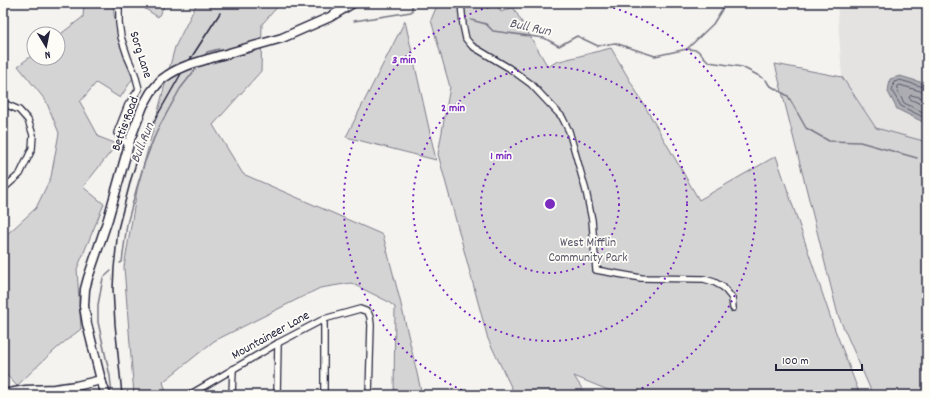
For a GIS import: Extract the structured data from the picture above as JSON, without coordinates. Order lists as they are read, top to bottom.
{
  "streets": {
    "street": ["Sorg Lane", "Bettis Road", "Mountaineer Lane"]
  },
  "crossings": [
    ["Sorg Lane", "Bettis Road"]
  ],
  "water": ["Bull Run"],
  "parks": ["West Mifflin Community Park"],
  "scale_bar": "100 m",
  "north": "bottom",
  "rings": ["3 min", "2 min", "1 min"]
}
